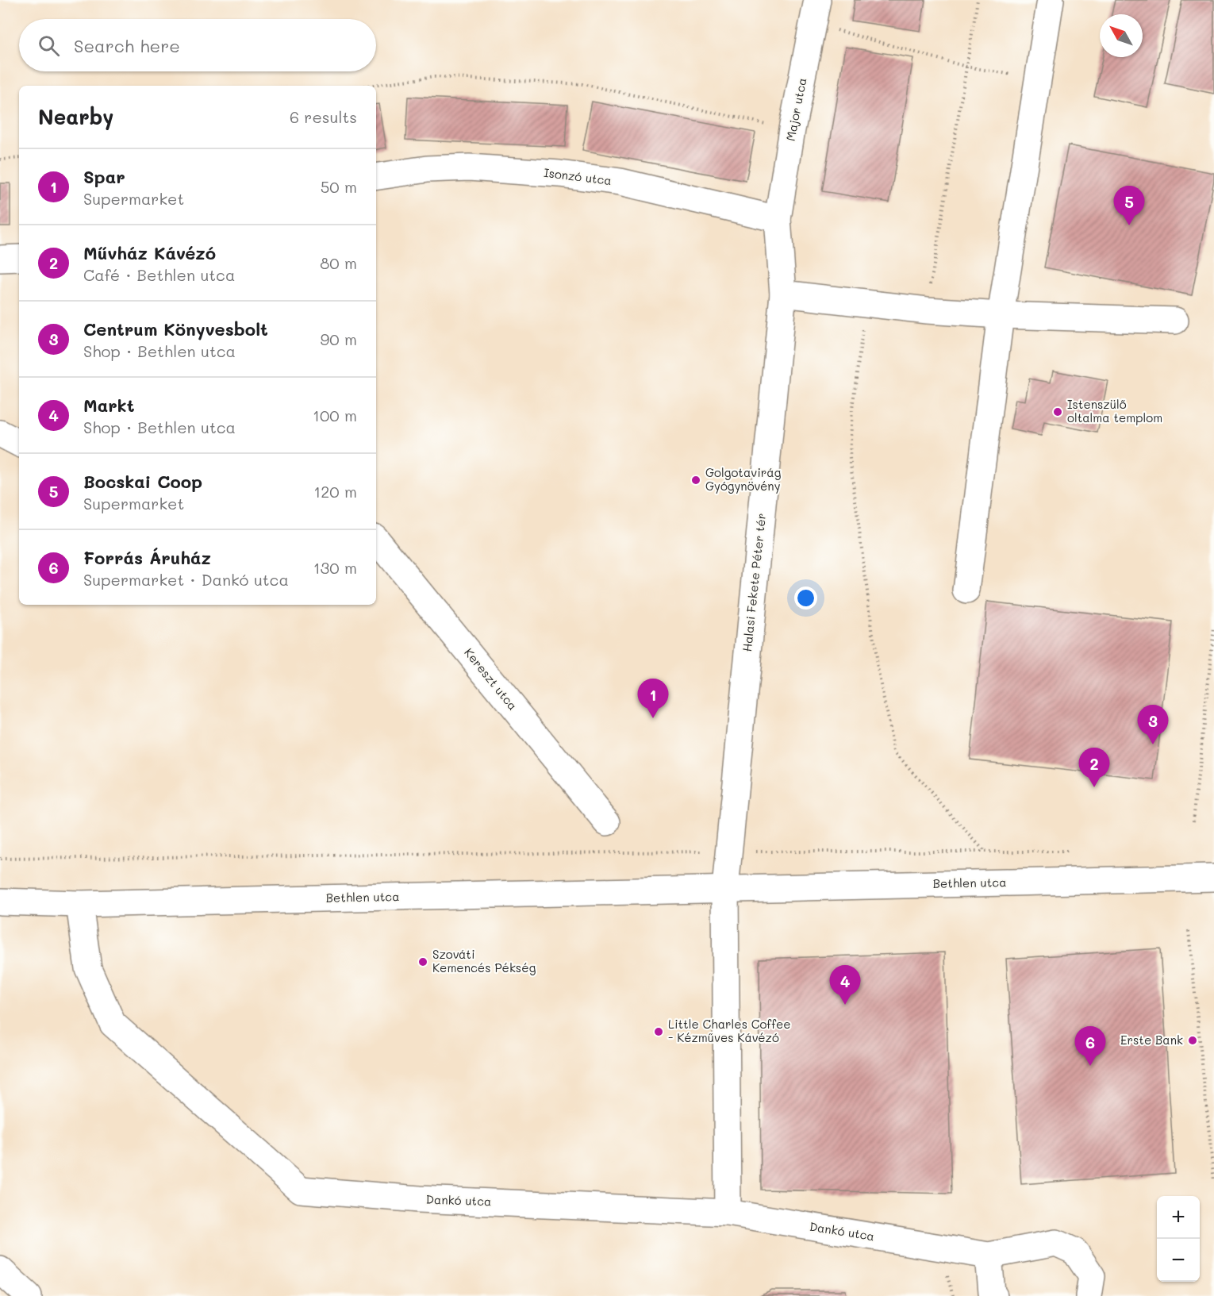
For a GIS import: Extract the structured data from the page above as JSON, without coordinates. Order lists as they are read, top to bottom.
{
  "streets": {
    "street": [
      "Major utca",
      "Isonzó utca",
      "Halasi Fekete Péter tér",
      "Kereszt utca",
      "Bethlen utca",
      "Dankó utca"
    ]
  },
  "crossings": [
    ["Major utca", "Isonzó utca"],
    ["Major utca", "Halasi Fekete Péter tér"],
    ["Isonzó utca", "Halasi Fekete Péter tér"],
    ["Halasi Fekete Péter tér", "Bethlen utca"],
    ["Bethlen utca", "Dankó utca"]
  ],
  "places": [
    "Istenszülő oltalma templom",
    "Golgotavirág Gyógynövény",
    "Szováti Kemencés Pékség",
    "Little Charles Coffee - Kézműves Kávézó",
    "Erste Bank"
  ],
  "north": "top left",
  "page": {
    "search": "Search here",
    "heading": ["Nearby", "6 results"],
    "list": [
      {
        "mark": "1",
        "name": "Spar",
        "note": "Supermarket",
        "value": "50 m"
      },
      {
        "mark": "2",
        "name": "Művház Kávézó",
        "note": "Café · Bethlen utca",
        "value": "80 m"
      },
      {
        "mark": "3",
        "name": "Centrum Könyvesbolt",
        "note": "Shop · Bethlen utca",
        "value": "90 m"
      },
      {
        "mark": "4",
        "name": "Markt",
        "note": "Shop · Bethlen utca",
        "value": "100 m"
      },
      {
        "mark": "5",
        "name": "Bocskai Coop",
        "note": "Supermarket",
        "value": "120 m"
      },
      {
        "mark": "6",
        "name": "Forrás Áruház",
        "note": "Supermarket · Dankó utca",
        "value": "130 m"
      }
    ],
    "pins": [
      "5",
      "1",
      "3",
      "2",
      "4",
      "6"
    ],
    "map_buttons": ["+", "−"]
  }
}
